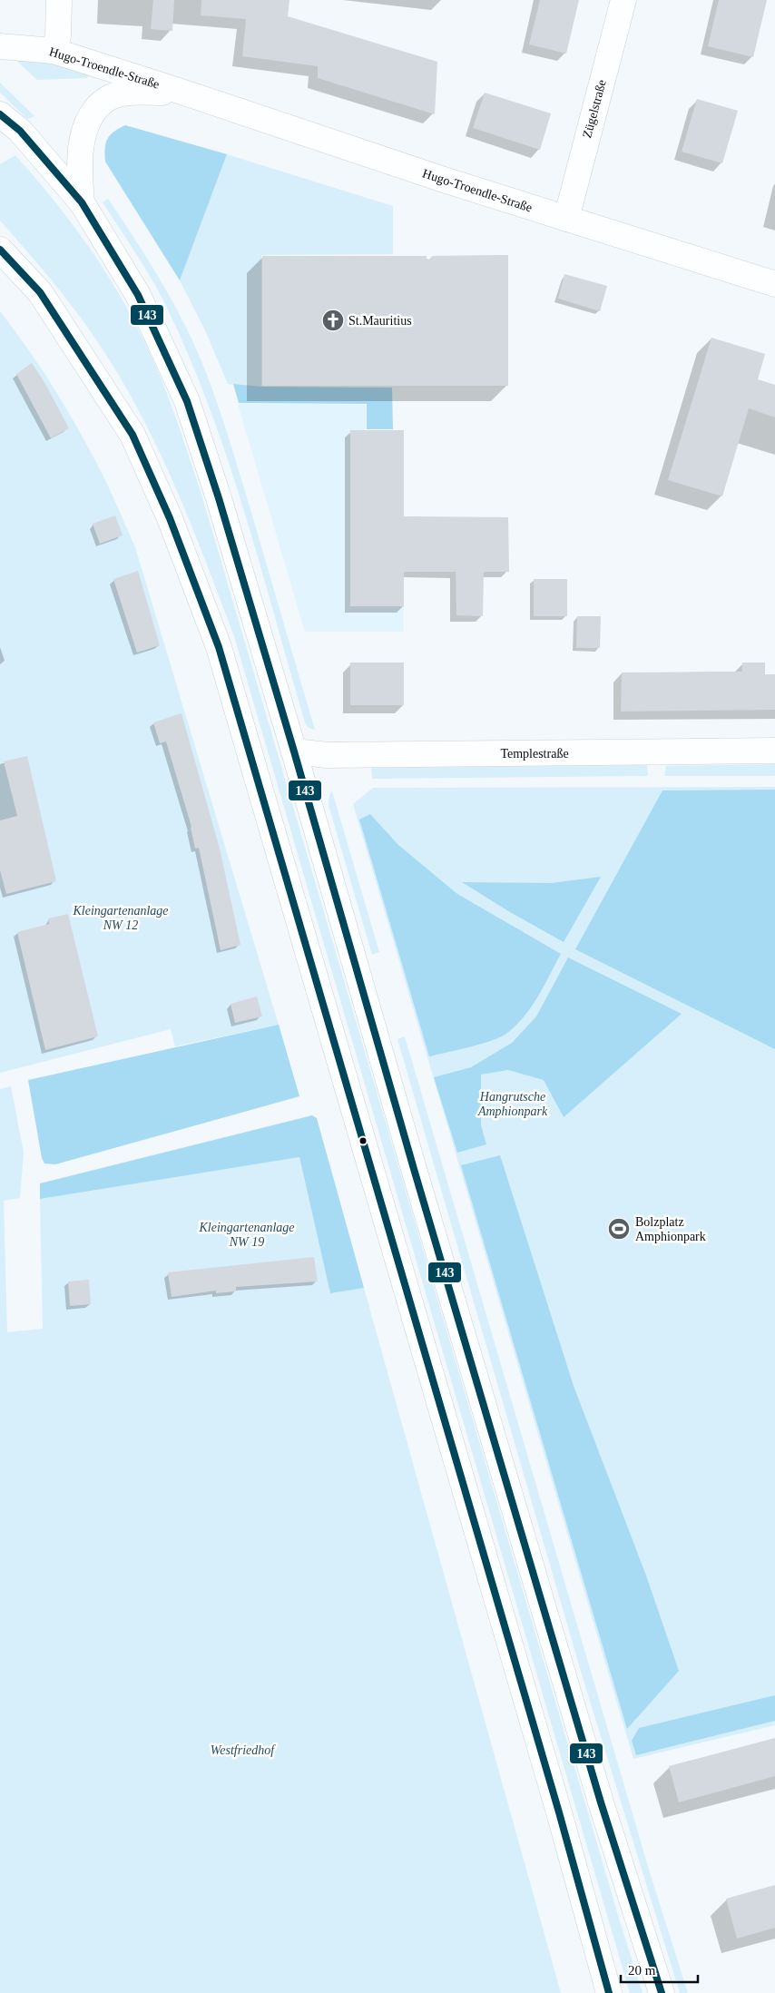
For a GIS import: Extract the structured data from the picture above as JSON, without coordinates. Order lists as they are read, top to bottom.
{
  "streets": {
    "main road": ["Hugo-Troendle-Straße", "Zügelstraße", "Templestraße"]
  },
  "crossings": [
    ["Hugo-Troendle-Straße", "Zügelstraße"]
  ],
  "parks": [
    "Kleingartenanlage NW 12",
    "Hangrutsche Amphionpark",
    "Kleingartenanlage NW 19",
    "Westfriedhof"
  ],
  "places": {
    "church": ["St.Mauritius"],
    "sports": ["Bolzplatz Amphionpark"]
  },
  "lines": ["transit line 143"],
  "scale_bar": "20 m"
}
